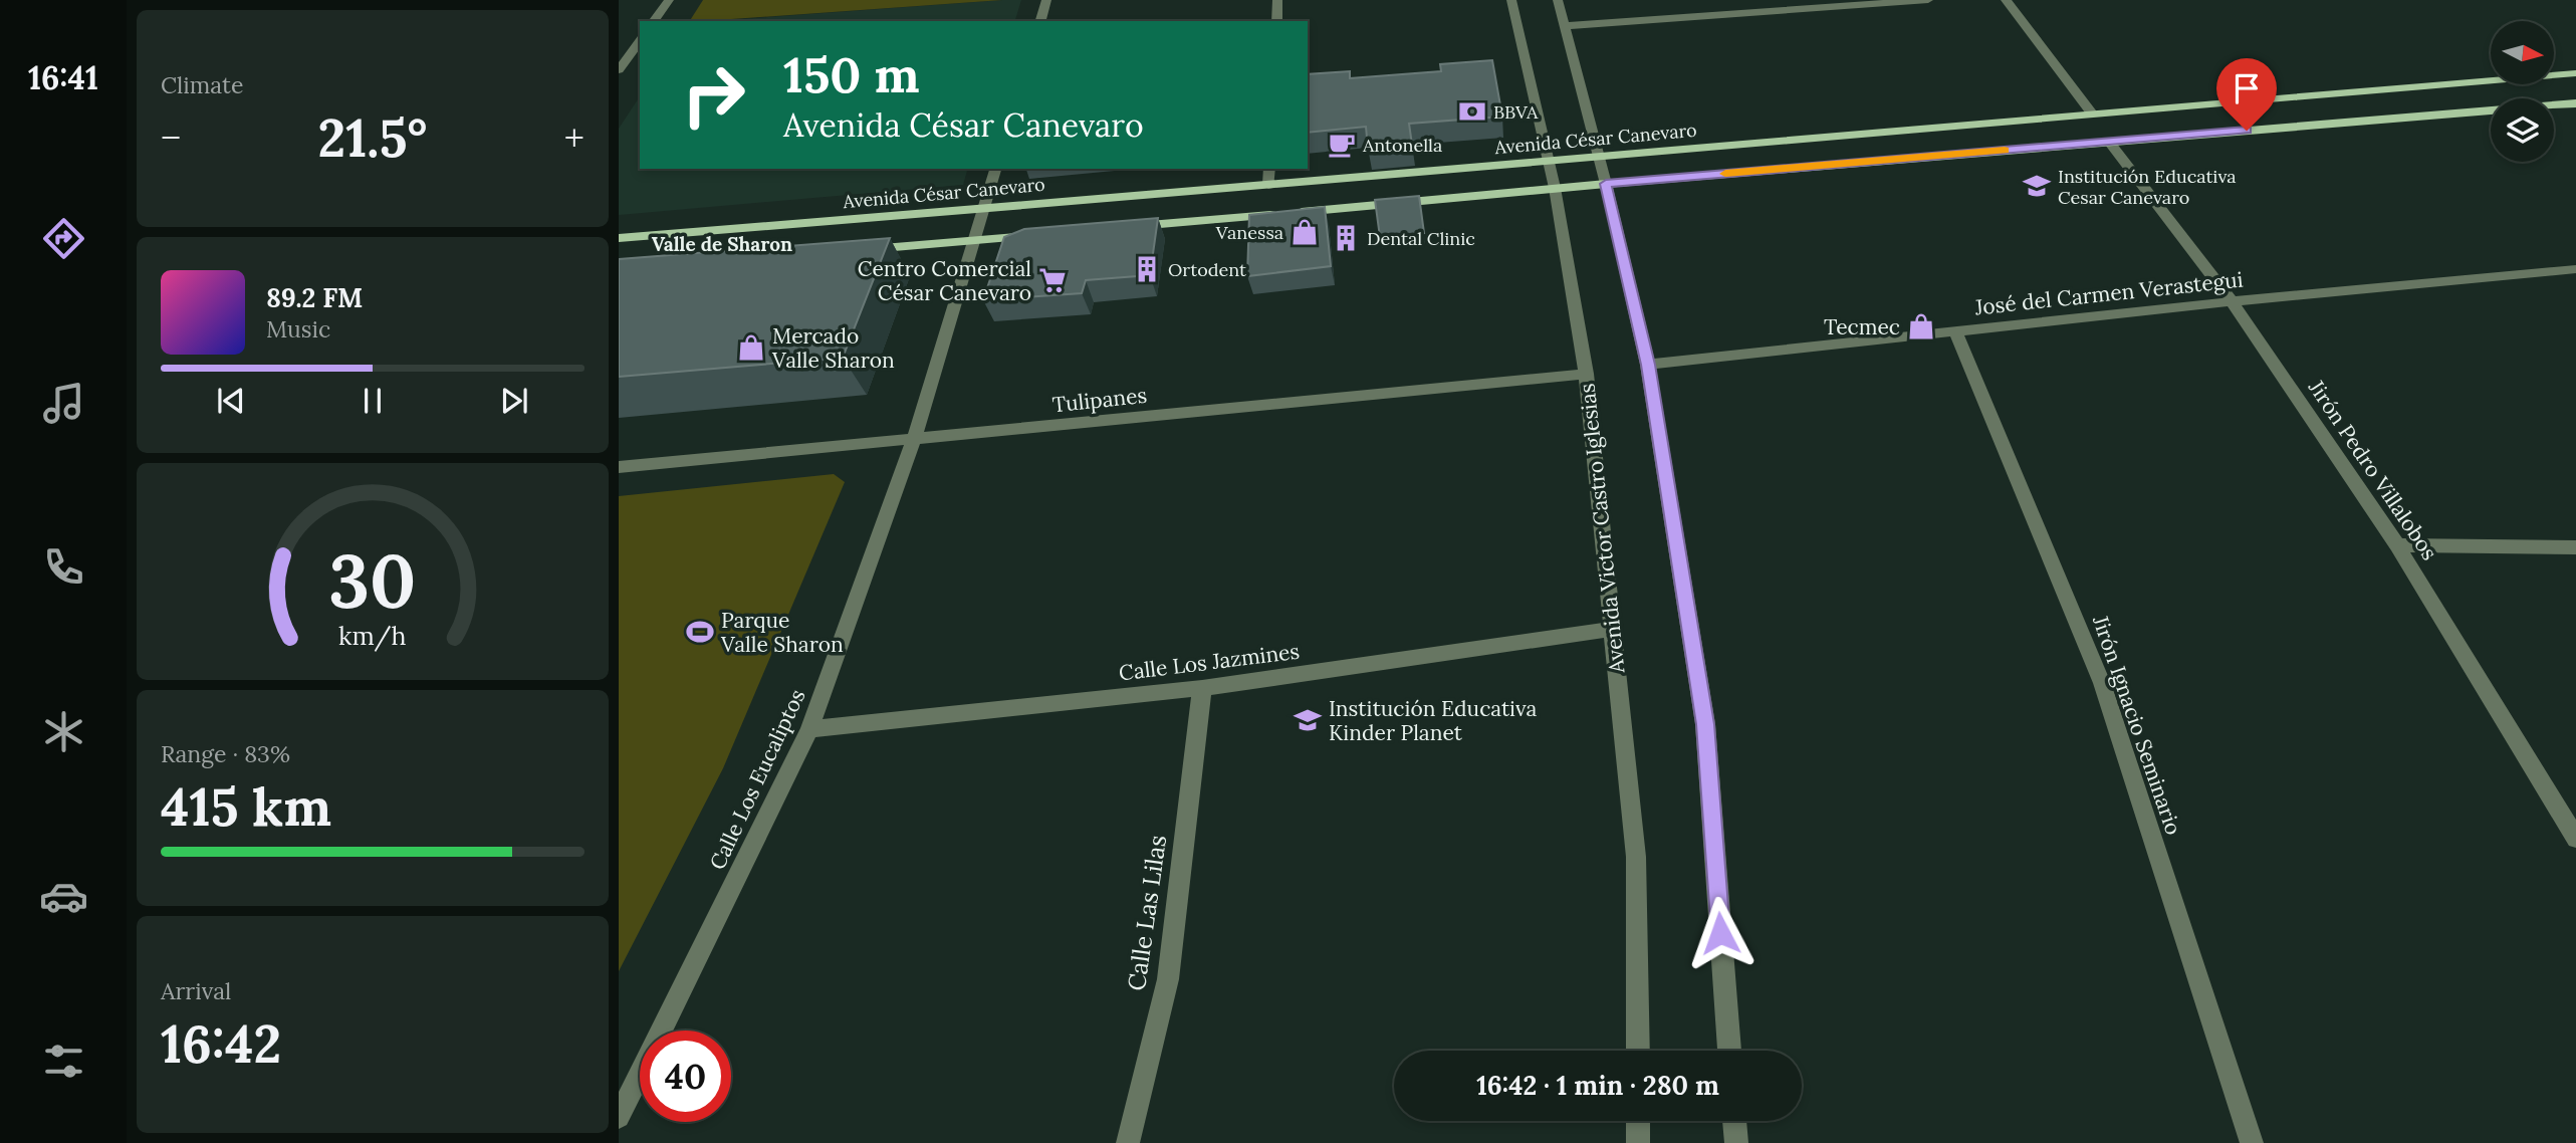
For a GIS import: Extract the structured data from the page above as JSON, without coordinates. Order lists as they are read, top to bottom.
{
  "streets": {
    "main road": ["Avenida César Canevaro"],
    "street": [
      "José del Carmen Verastegui",
      "Tulipanes",
      "Jirón Pedro Villalobos",
      "Avenida Victor Castro Iglesias",
      "Calle Los Jazmines",
      "Jirón Ignacio Seminario",
      "Calle Los Eucaliptos",
      "Calle Las Lilas"
    ]
  },
  "crossings": [
    ["Avenida César Canevaro", "Avenida Victor Castro Iglesias"],
    ["Avenida César Canevaro", "Calle Los Eucaliptos"],
    ["José del Carmen Verastegui", "Jirón Pedro Villalobos"],
    ["José del Carmen Verastegui", "Jirón Ignacio Seminario"],
    ["Tulipanes", "Avenida Victor Castro Iglesias"],
    ["Tulipanes", "Calle Los Eucaliptos"],
    ["Avenida Victor Castro Iglesias", "Calle Los Jazmines"],
    ["Calle Los Jazmines", "Calle Los Eucaliptos"],
    ["Calle Los Jazmines", "Calle Las Lilas"]
  ],
  "districts": ["Valle de Sharon"],
  "places": {
    "bank": ["BBVA"],
    "cafe": ["Antonella"],
    "school or university": ["Institución Educativa Cesar Canevaro", "Institución Educativa Kinder Planet"],
    "shop": ["Vanessa", "Tecmec", "Mercado Valle Sharon"],
    "building": ["Dental Clinic", "Ortodent"],
    "supermarket": ["Centro Comercial César Canevaro"],
    "sports": ["Parque Valle Sharon"]
  },
  "north": "right",
  "page": {
    "tabs": "16:41",
    "tile": [
      "Climate",
      ["Range · 83%", "415 km"],
      ["Arrival", "16:42"]
    ],
    "turn": ["150 m", "Avenida César Canevaro"],
    "heat": ["−", "21.5°", "+"],
    "song": ["89.2 FM", "Music"],
    "limit": "40",
    "trip": "16:42 · 1 min · 280 m",
    "gauge": ["30", "km/h"]
  }
}
